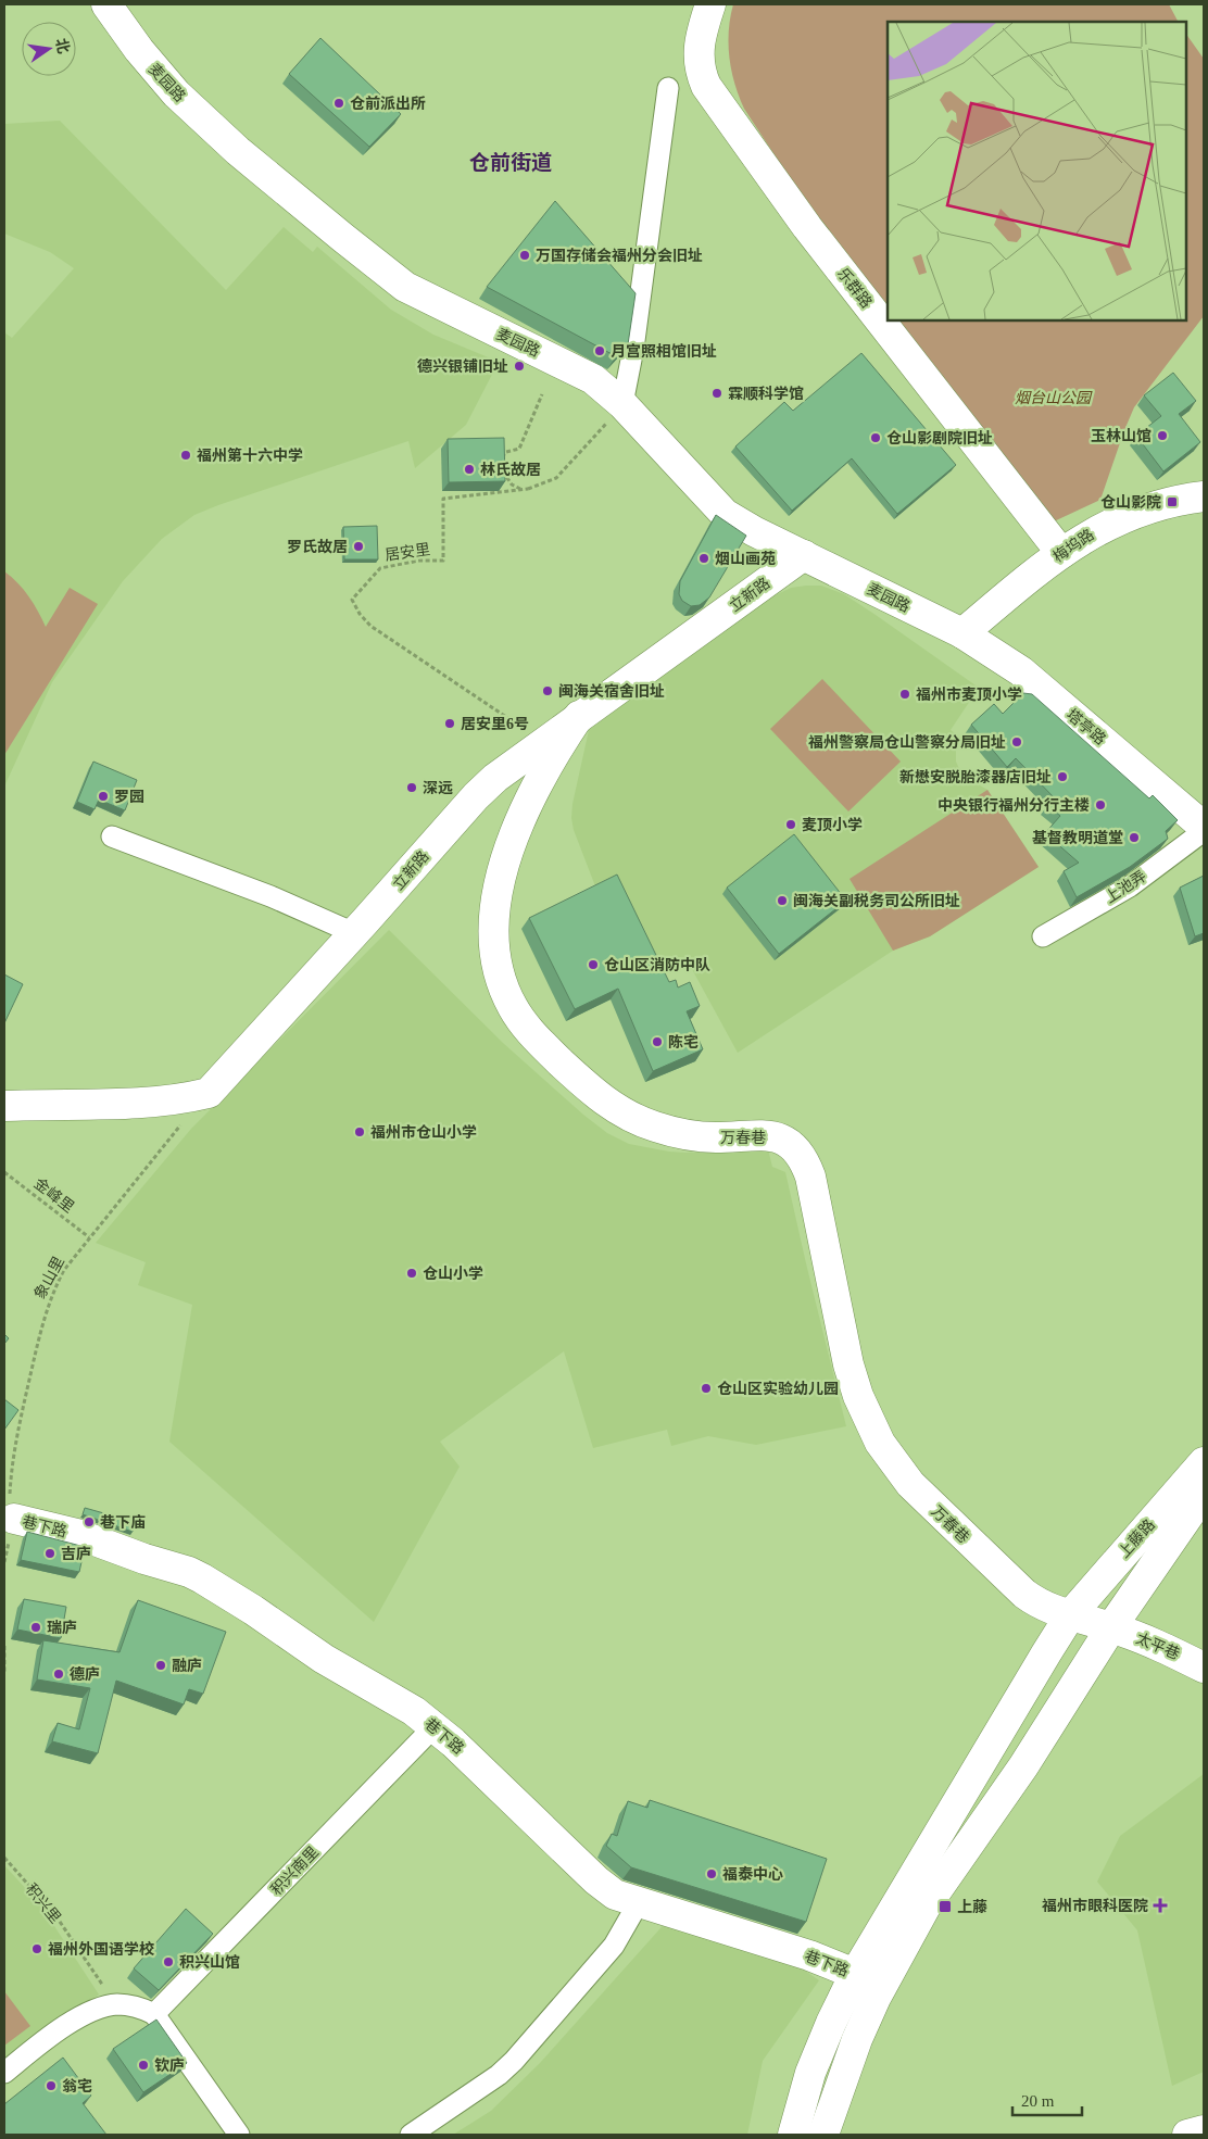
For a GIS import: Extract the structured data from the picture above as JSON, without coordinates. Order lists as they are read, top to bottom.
{
  "streets": {
    "street": [
      "麦园路",
      "乐群路",
      "梅坞路",
      "立新路",
      "塔亭路",
      "上池弄",
      "万春巷",
      "巷下路",
      "上藤路",
      "太平巷",
      "积兴南里"
    ],
    "path": [
      "居安里",
      "金峰里",
      "象山里",
      "积兴里"
    ]
  },
  "crossings": [
    ["麦园路", "梅坞路"],
    ["麦园路", "立新路"],
    ["麦园路", "塔亭路"],
    ["乐群路", "梅坞路"],
    ["梅坞路", "塔亭路"],
    ["居安里", "立新路"],
    ["立新路", "万春巷"],
    ["塔亭路", "上池弄"],
    ["万春巷", "上藤路"],
    ["万春巷", "太平巷"],
    ["金峰里", "象山里"],
    ["象山里", "巷下路"],
    ["巷下路", "上藤路"],
    ["巷下路", "积兴南里"]
  ],
  "districts": ["仓前街道"],
  "parks": ["烟台山公园"],
  "places": {
    "other": [
      "仓前派出所",
      "万国存储会福州分会旧址",
      "月宫照相馆旧址",
      "德兴银铺旧址",
      "霖顺科学馆",
      "玉林山馆",
      "仓山影剧院旧址",
      "福州第十六中学",
      "林氏故居",
      "罗氏故居",
      "烟山画苑",
      "闽海关宿舍旧址",
      "福州市麦顶小学",
      "居安里6号",
      "福州警察局仓山警察分局旧址",
      "新懋安脱胎漆器店旧址",
      "深远",
      "罗园",
      "中央银行福州分行主楼",
      "麦顶小学",
      "基督教明道堂",
      "闽海关副税务司公所旧址",
      "仓山区消防中队",
      "陈宅",
      "福州市仓山小学",
      "仓山小学",
      "仓山区实验幼儿园",
      "巷下庙",
      "吉庐",
      "瑞庐",
      "融庐",
      "德庐",
      "福泰中心",
      "福州外国语学校",
      "积兴山馆",
      "钦庐",
      "翁宅"
    ],
    "transit": ["仓山影院", "上藤"],
    "health": ["福州市眼科医院"]
  },
  "scale_bar": "20 m",
  "north": "right"
}
